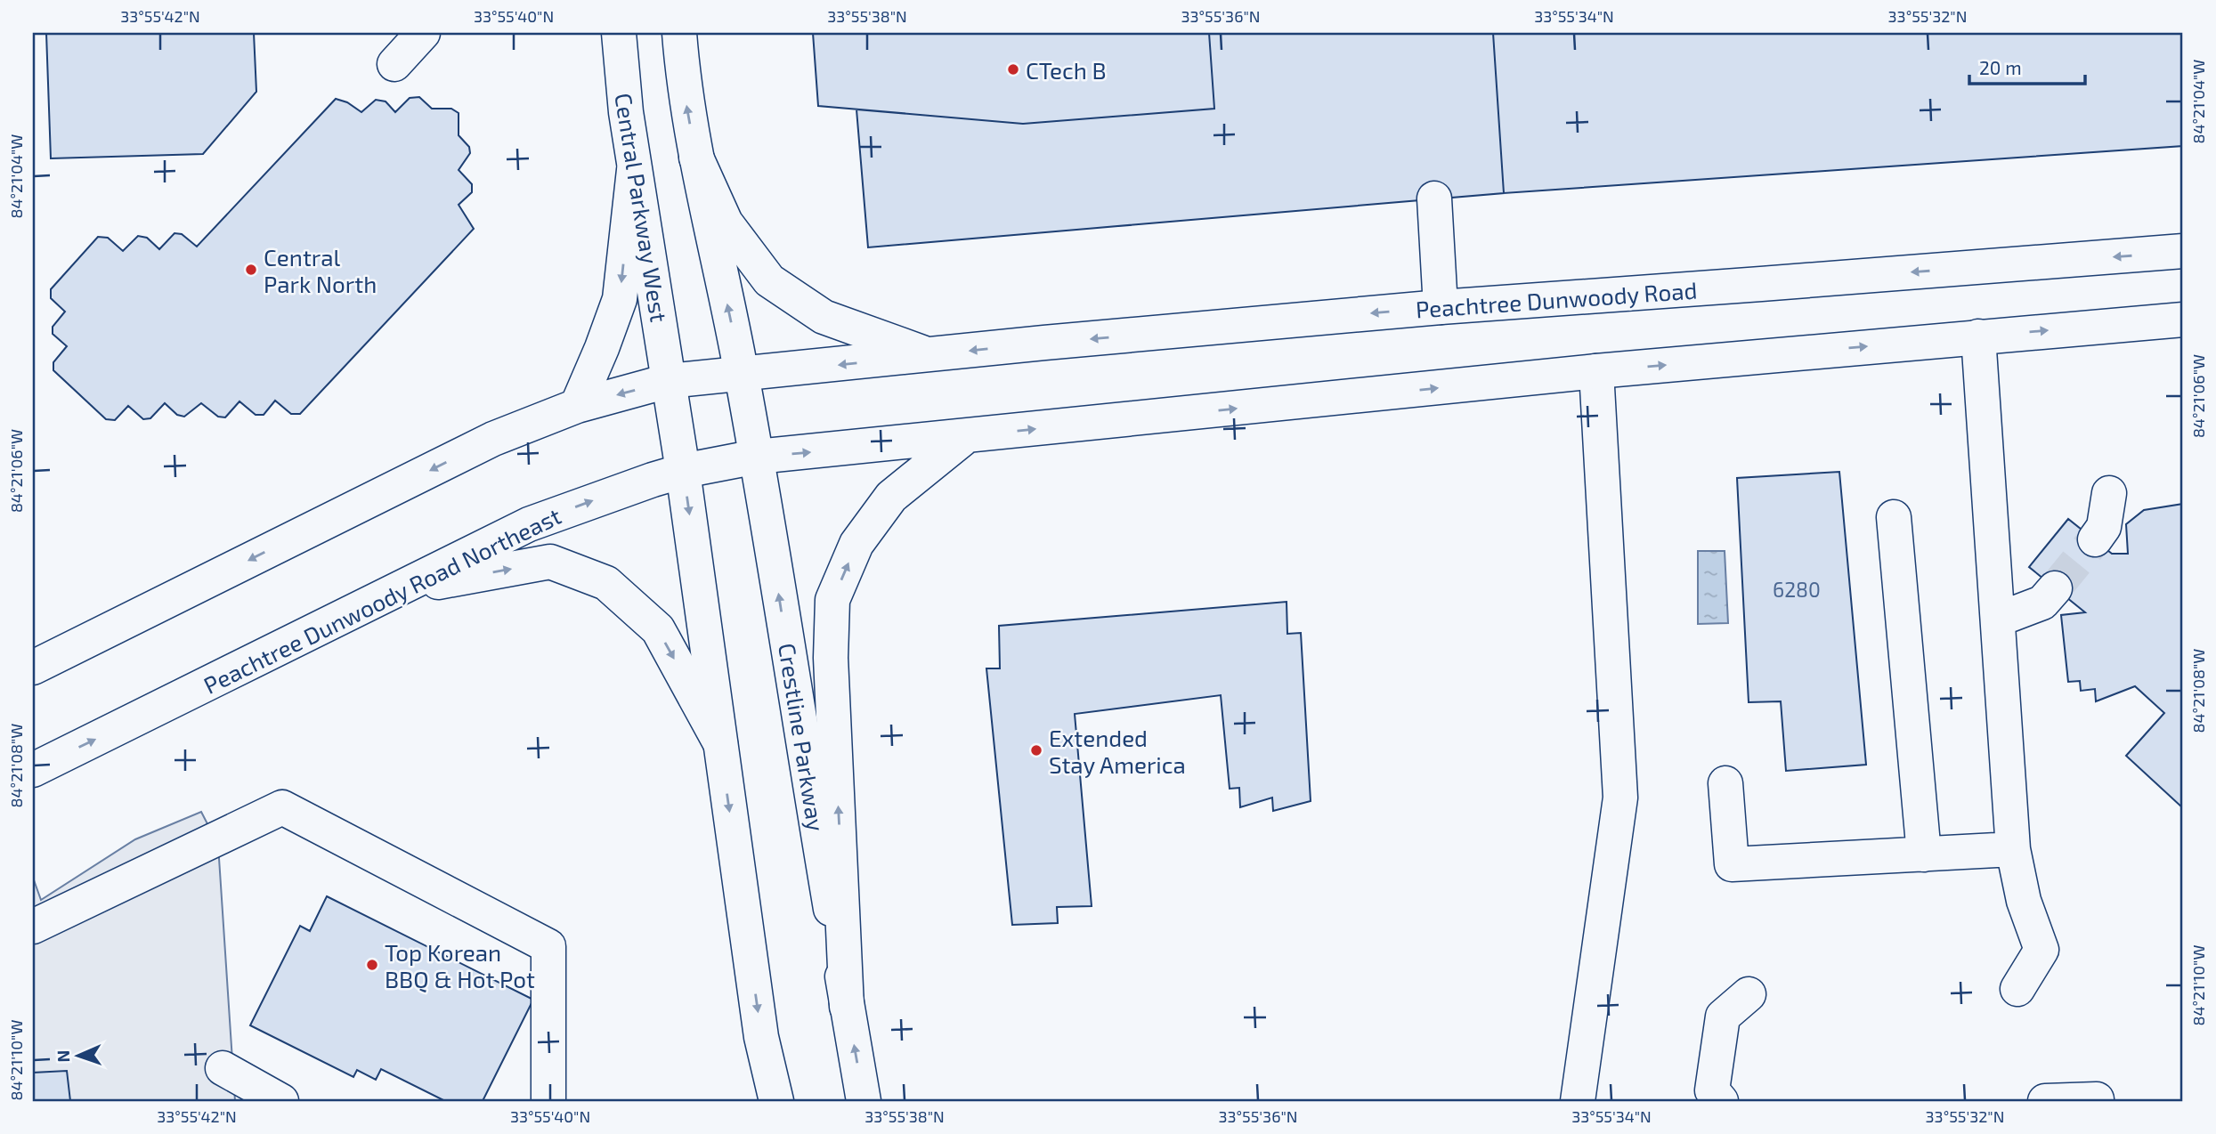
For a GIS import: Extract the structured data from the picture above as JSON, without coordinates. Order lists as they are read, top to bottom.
{
  "streets": {
    "main road": [
      "Central Parkway West",
      "Peachtree Dunwoody Road",
      "Peachtree Dunwoody Road Northeast",
      "Crestline Parkway"
    ]
  },
  "crossings": [
    ["Peachtree Dunwoody Road Northeast", "Crestline Parkway"]
  ],
  "places": [
    "CTech B",
    "Central Park North",
    "Extended Stay America",
    "Top Korean BBQ & Hot Pot"
  ],
  "house_numbers": ["6280"],
  "scale_bar": "20 m",
  "north": "left",
  "coordinates": [
    "33°55'42\"N",
    "33°55'40\"N",
    "33°55'38\"N",
    "33°55'36\"N",
    "33°55'34\"N",
    "33°55'32\"N",
    "84°21'04\"W",
    "84°21'06\"W",
    "84°21'08\"W",
    "84°21'10\"W"
  ]
}
